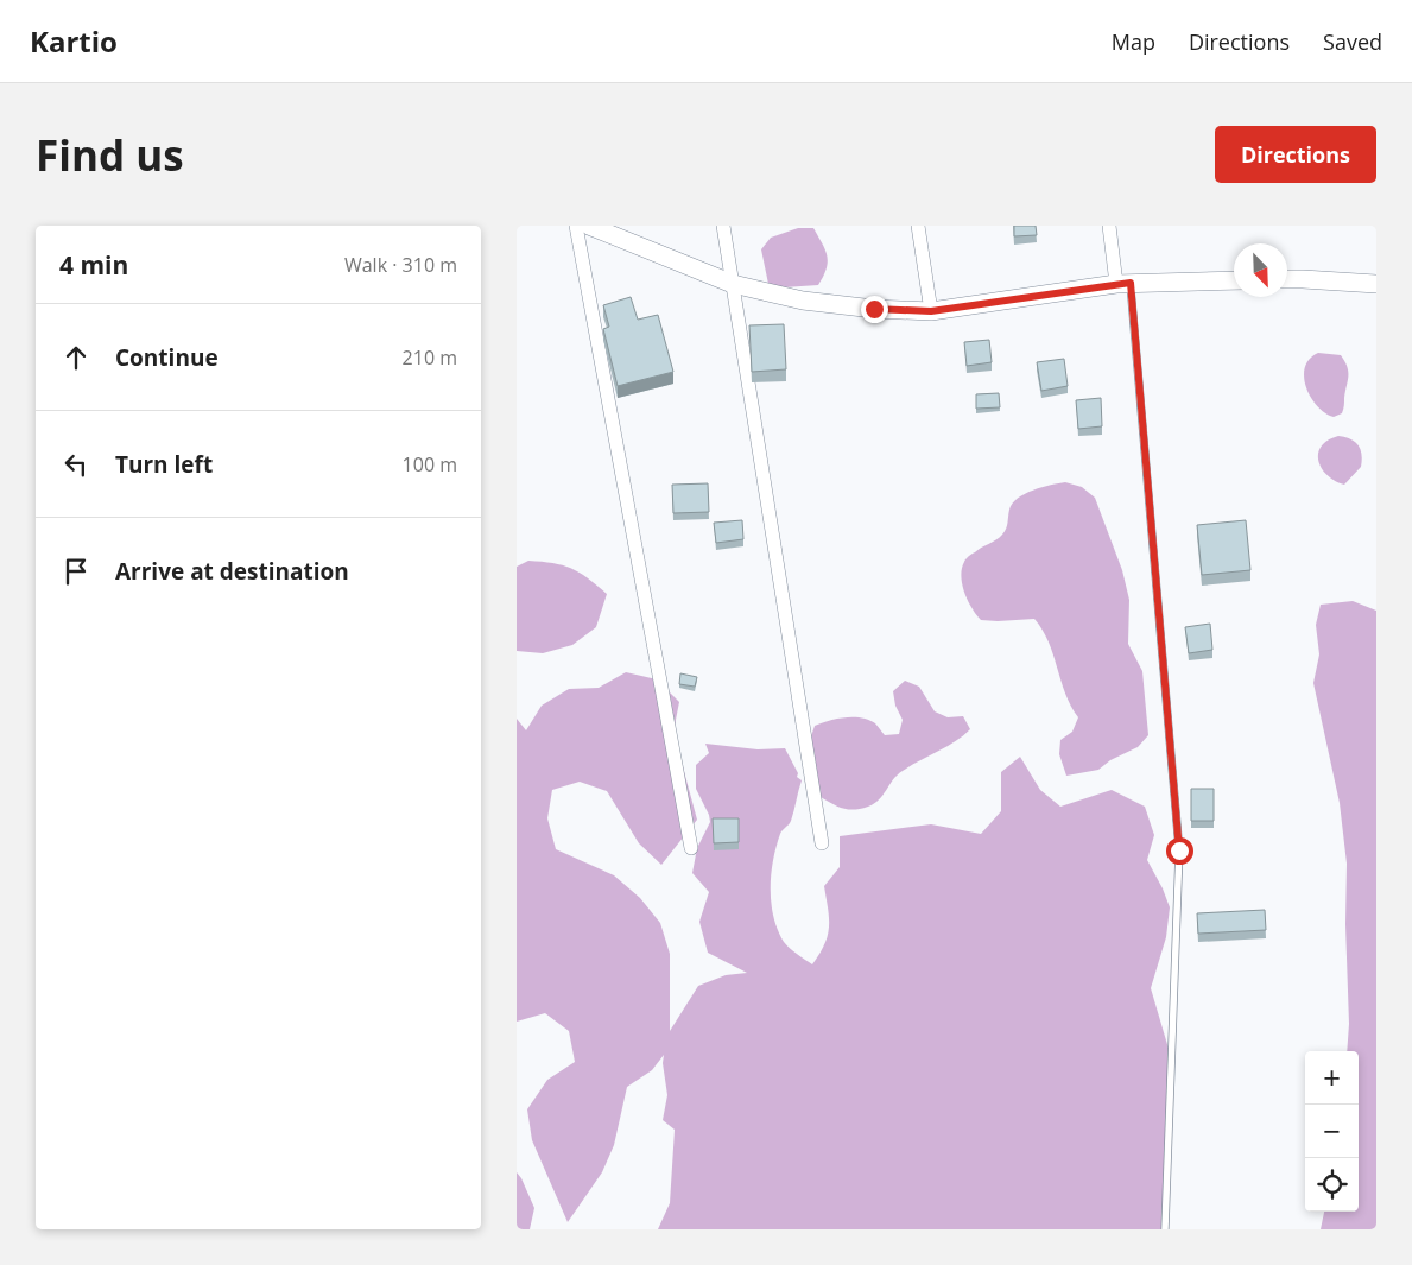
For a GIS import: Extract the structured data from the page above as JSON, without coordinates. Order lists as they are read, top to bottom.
{
  "north": "bottom right",
  "page": {
    "header": "Kartio",
    "nav": ["Map", "Directions", "Saved"],
    "buttons": "Directions",
    "title": "Find us",
    "heading": ["4 min", "Walk · 310 m"],
    "list": [
      ["Continue", "210 m"],
      ["Turn left", "100 m"],
      "Arrive at destination"
    ],
    "map_buttons": ["+", "−"]
  }
}
